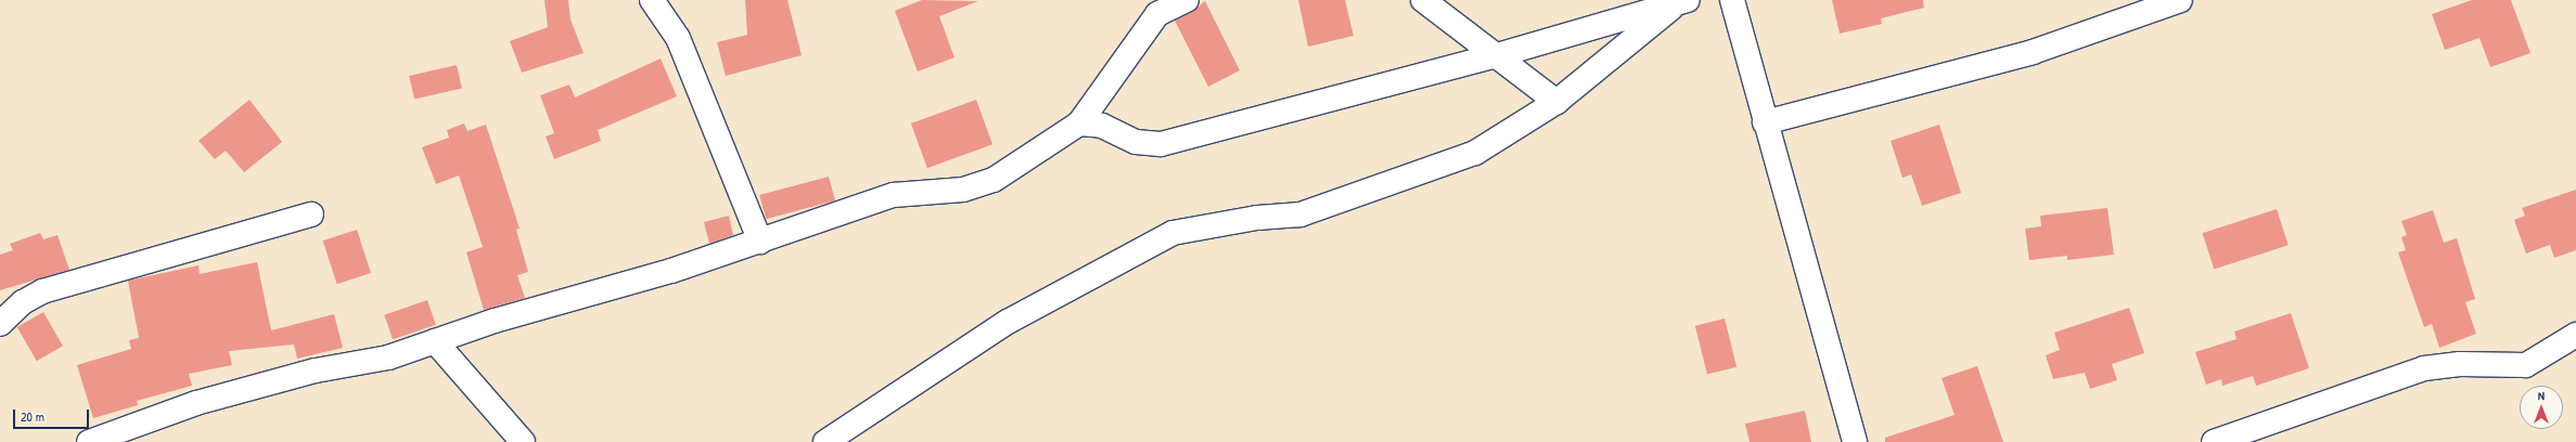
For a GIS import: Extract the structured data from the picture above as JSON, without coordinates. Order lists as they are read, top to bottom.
{
  "scale_bar": "20 m",
  "north": "top"
}
